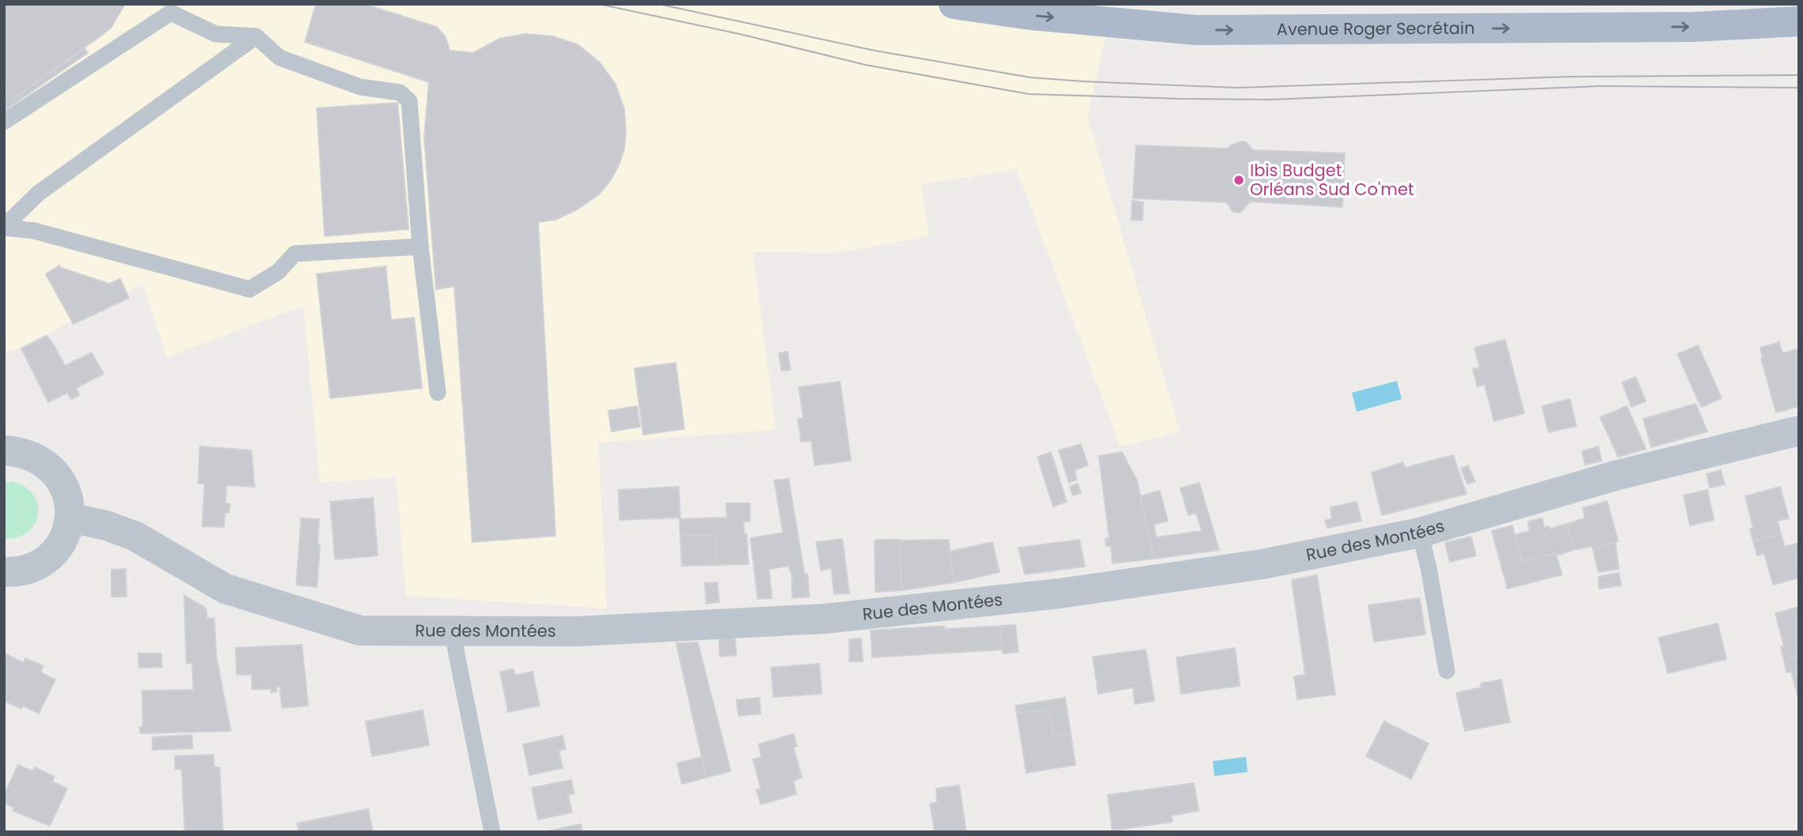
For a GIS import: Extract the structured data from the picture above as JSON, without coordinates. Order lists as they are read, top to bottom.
{
  "streets": {
    "main road": ["Avenue Roger Secrétain"],
    "street": ["Rue des Montées"]
  },
  "one_way": ["Avenue Roger Secrétain"],
  "places": ["Ibis Budget Orléans Sud Co'met"]
}
